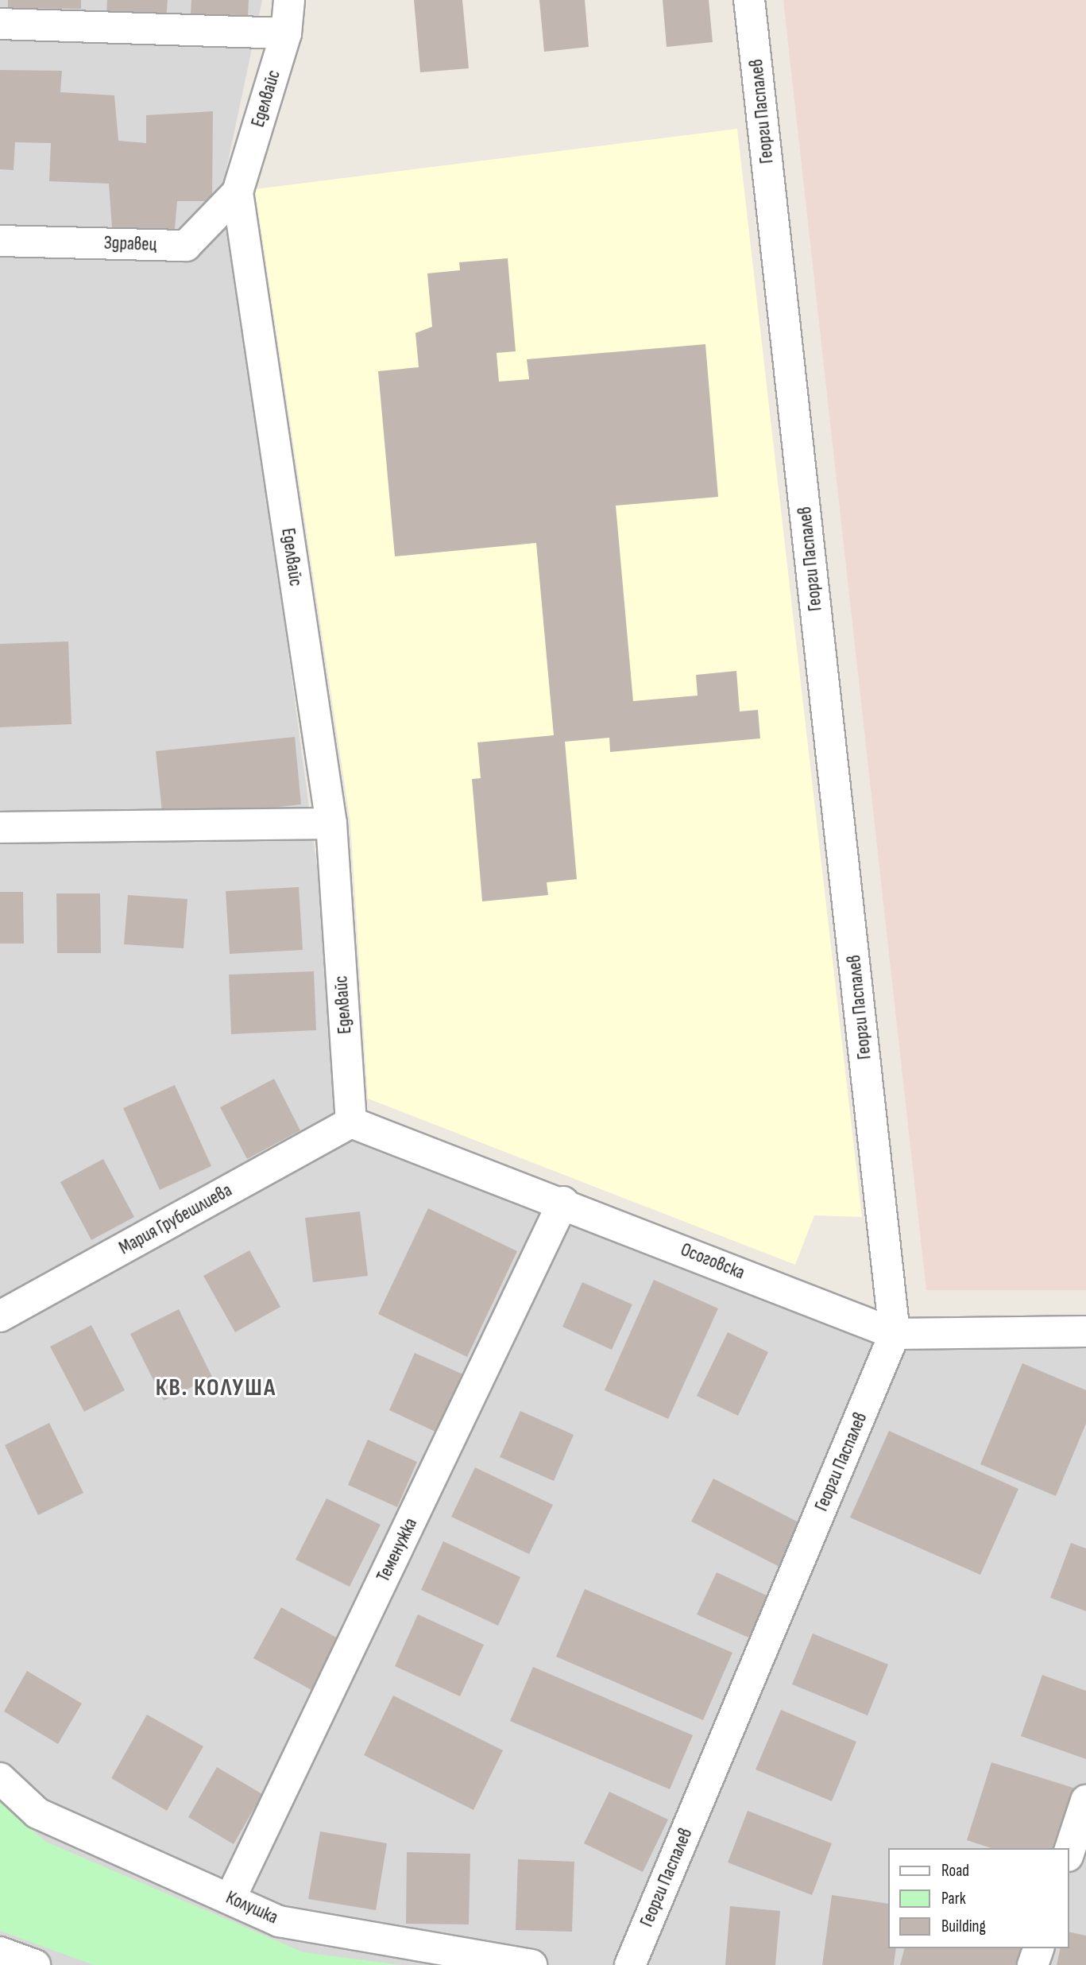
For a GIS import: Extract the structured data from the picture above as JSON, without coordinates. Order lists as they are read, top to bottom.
{
  "streets": {
    "street": [
      "Еделвайс",
      "Георги Паспалев",
      "Здравец",
      "Мария Грубешлиева",
      "Осоговска",
      "Теменужка",
      "Колушка"
    ]
  },
  "crossings": [
    ["Еделвайс", "Здравец"],
    ["Еделвайс", "Мария Грубешлиева"],
    ["Еделвайс", "Осоговска"],
    ["Георги Паспалев", "Осоговска"],
    ["Мария Грубешлиева", "Осоговска"],
    ["Осоговска", "Теменужка"],
    ["Теменужка", "Колушка"]
  ],
  "districts": ["КВ. КОЛУША"],
  "legend": ["Road", "Park", "Building"]
}
